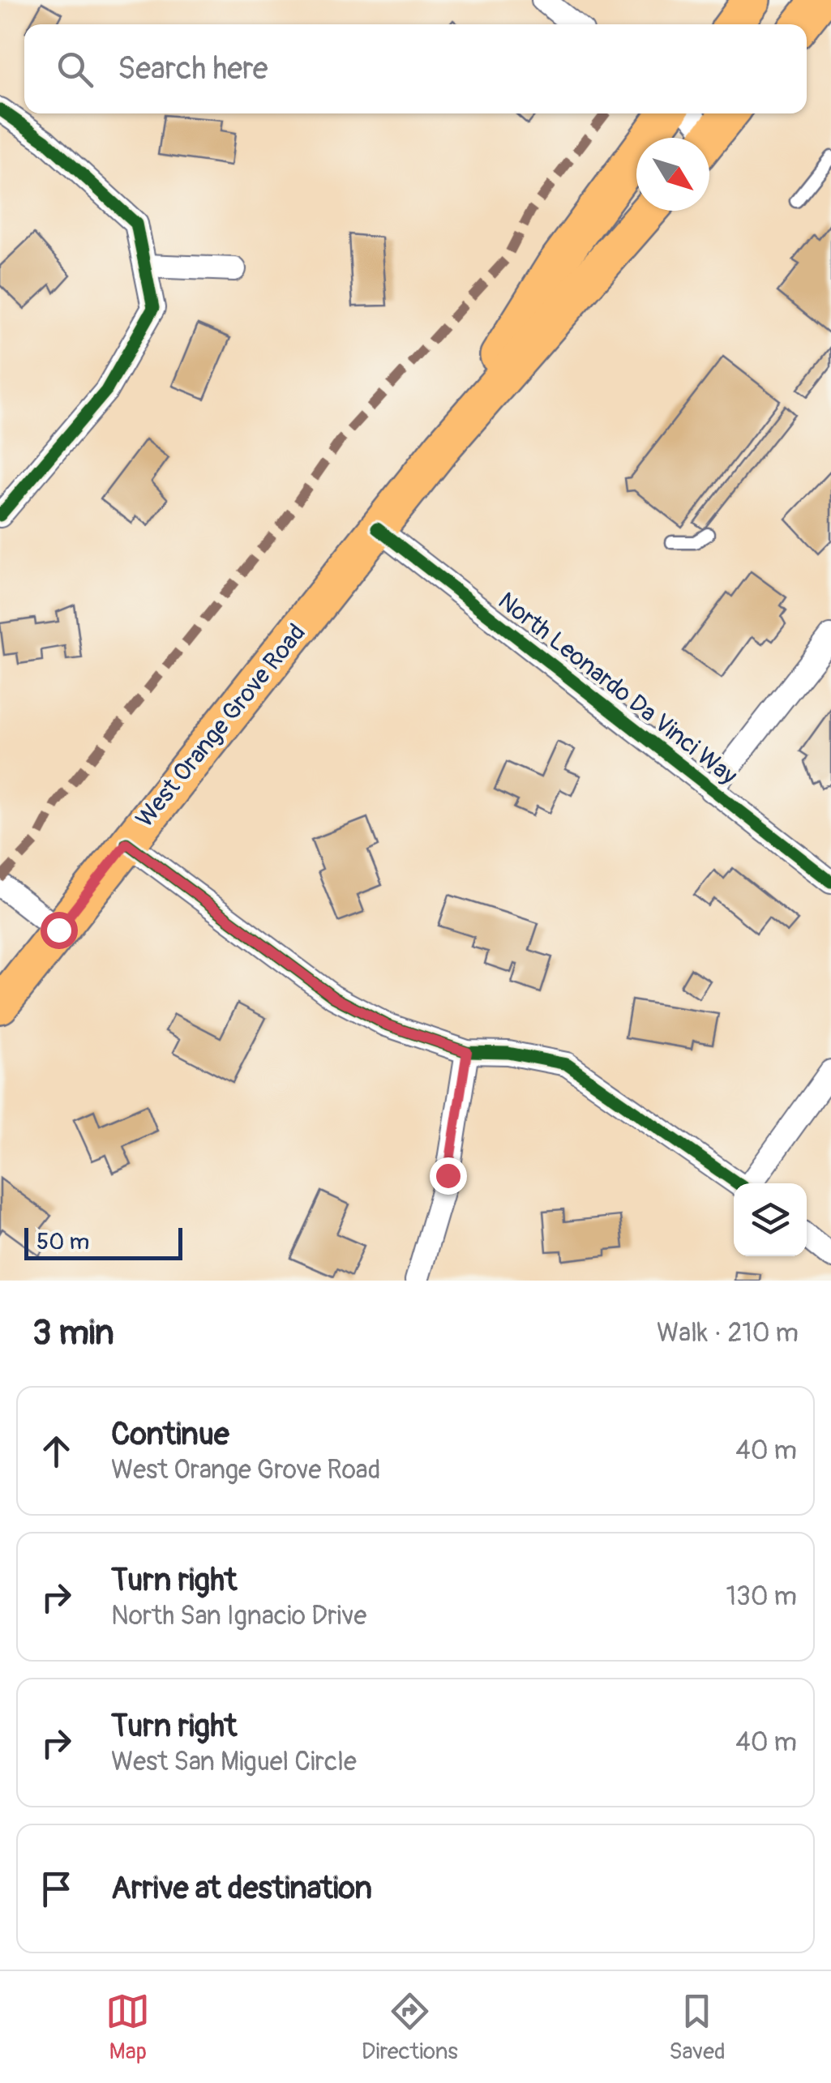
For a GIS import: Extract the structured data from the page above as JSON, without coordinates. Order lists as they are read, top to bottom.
{
  "streets": {
    "main road": ["West Orange Grove Road"],
    "street": ["North Leonardo Da Vinci Way"]
  },
  "crossings": [
    ["North Leonardo Da Vinci Way", "West Orange Grove Road"]
  ],
  "scale_bar": "50 m",
  "north": "bottom right",
  "page": {
    "search": "Search here",
    "scale": "50 m",
    "heading": ["3 min", "Walk · 210 m"],
    "list": [
      ["Continue", "West Orange Grove Road", "40 m"],
      ["Turn right", "North San Ignacio Drive", "130 m"],
      ["Turn right", "West San Miguel Circle", "40 m"],
      "Arrive at destination"
    ],
    "nav": ["Map", "Directions", "Saved"]
  }
}
